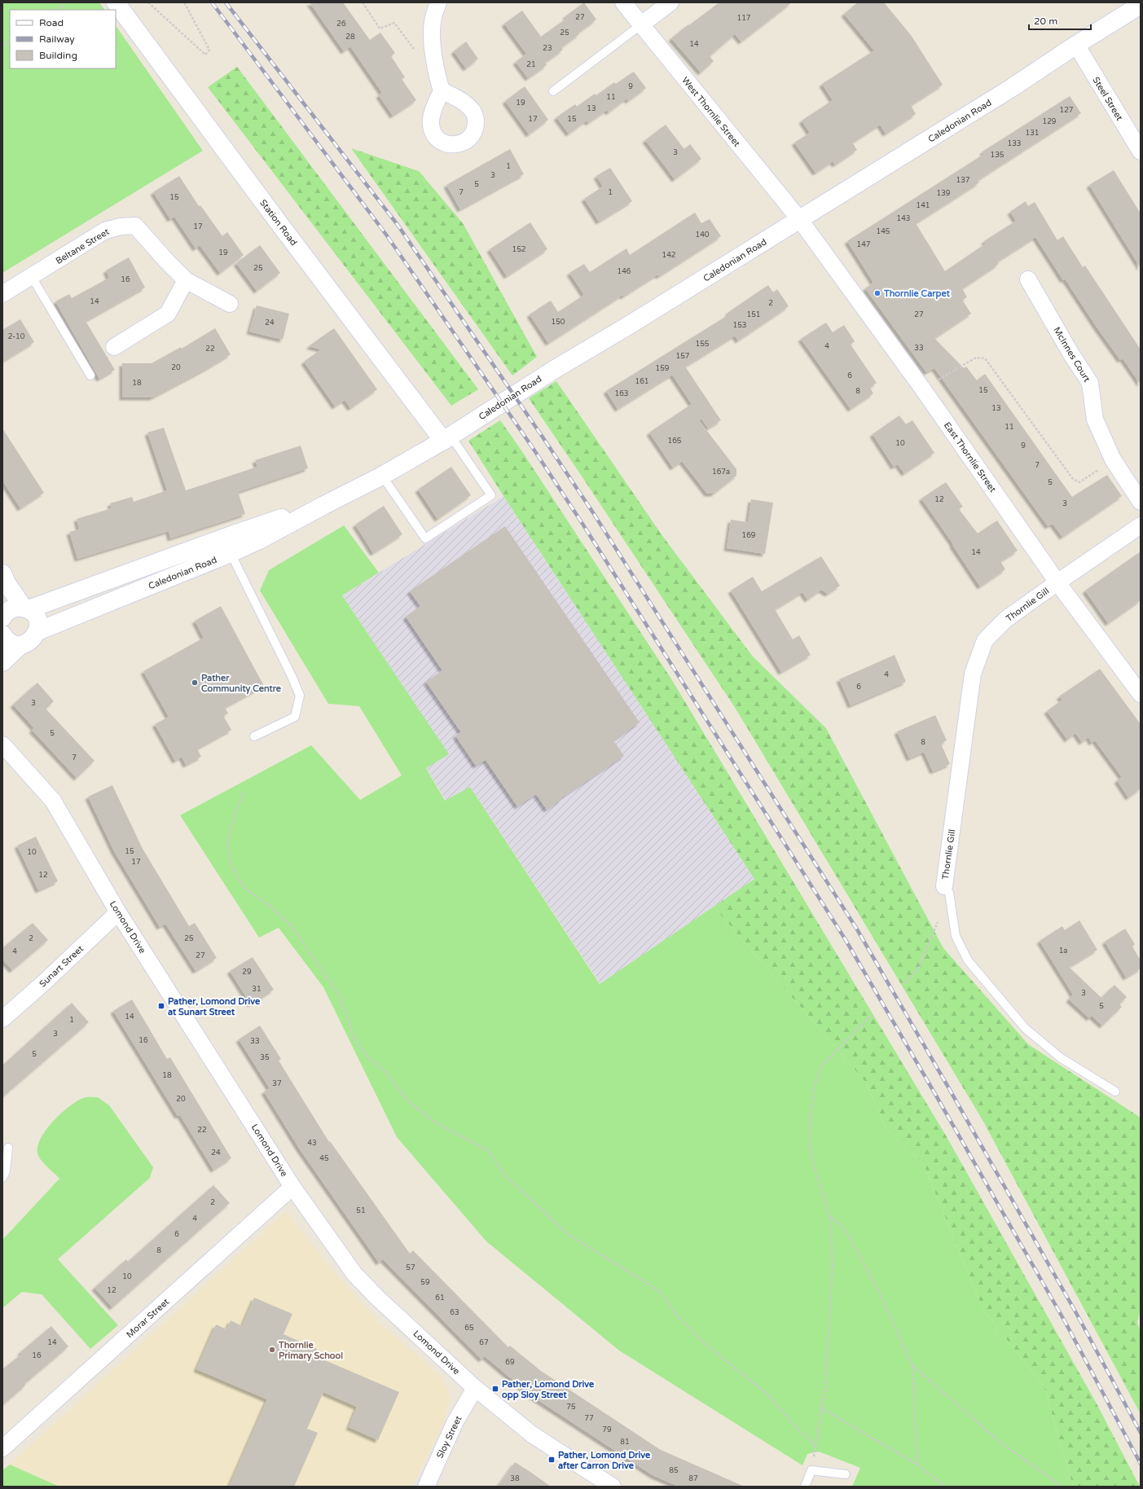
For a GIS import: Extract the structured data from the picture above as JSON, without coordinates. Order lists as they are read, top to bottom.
{
  "streets": {
    "main road": ["Caledonian Road", "Station Road"],
    "street": [
      "Steel Street",
      "West Thornlie Street",
      "Beltane Street",
      "McInnes Court",
      "East Thornlie Street",
      "Thornlie Gill",
      "Lomond Drive",
      "Sunart Street",
      "Morar Street",
      "Sloy Street"
    ]
  },
  "crossings": [
    ["Steel Street", "Caledonian Road"],
    ["West Thornlie Street", "Caledonian Road"],
    ["West Thornlie Street", "East Thornlie Street"],
    ["Caledonian Road", "Station Road"],
    ["Caledonian Road", "East Thornlie Street"],
    ["East Thornlie Street", "Thornlie Gill"],
    ["Lomond Drive", "Sunart Street"],
    ["Lomond Drive", "Morar Street"],
    ["Lomond Drive", "Sloy Street"]
  ],
  "places": {
    "other": ["Thornlie Carpet", "Pather Community Centre", "Thornlie Primary School"],
    "transit": ["Pather, Lomond Drive at Sunart Street", "Pather, Lomond Drive opp Sloy Street", "Pather, Lomond Drive after Carron Drive"]
  },
  "house_numbers": [
    "27",
    "117",
    "26",
    "25",
    "28",
    "14",
    "23",
    "21",
    "9",
    "11",
    "19",
    "13",
    "127",
    "17",
    "15",
    "129",
    "131",
    "133",
    "3",
    "135",
    "1",
    "3",
    "137",
    "5",
    "7",
    "1",
    "139",
    "15",
    "141",
    "143",
    "17",
    "145",
    "140",
    "147",
    "152",
    "19",
    "142",
    "25",
    "146",
    "16",
    "14",
    "2",
    "151",
    "27",
    "150",
    "24",
    "153",
    "2-10",
    "155",
    "4",
    "33",
    "22",
    "157",
    "20",
    "159",
    "6",
    "161",
    "18",
    "15",
    "8",
    "163",
    "13",
    "11",
    "165",
    "10",
    "9",
    "7",
    "167a",
    "5",
    "12",
    "3",
    "169",
    "14",
    "4",
    "6",
    "3",
    "5",
    "8",
    "7",
    "15",
    "10",
    "17",
    "12",
    "2",
    "25",
    "1a",
    "4",
    "27",
    "29",
    "31",
    "3",
    "5",
    "14",
    "1",
    "3",
    "16",
    "33",
    "5",
    "35",
    "18",
    "37",
    "20",
    "22",
    "43",
    "24",
    "45",
    "2",
    "51",
    "4",
    "6",
    "8",
    "57",
    "10",
    "59",
    "12",
    "61",
    "63",
    "65",
    "14",
    "67",
    "16",
    "69",
    "75",
    "77",
    "79",
    "81",
    "85",
    "38",
    "87"
  ],
  "legend": ["Road", "Railway", "Building"],
  "scale_bar": "20 m"
}
